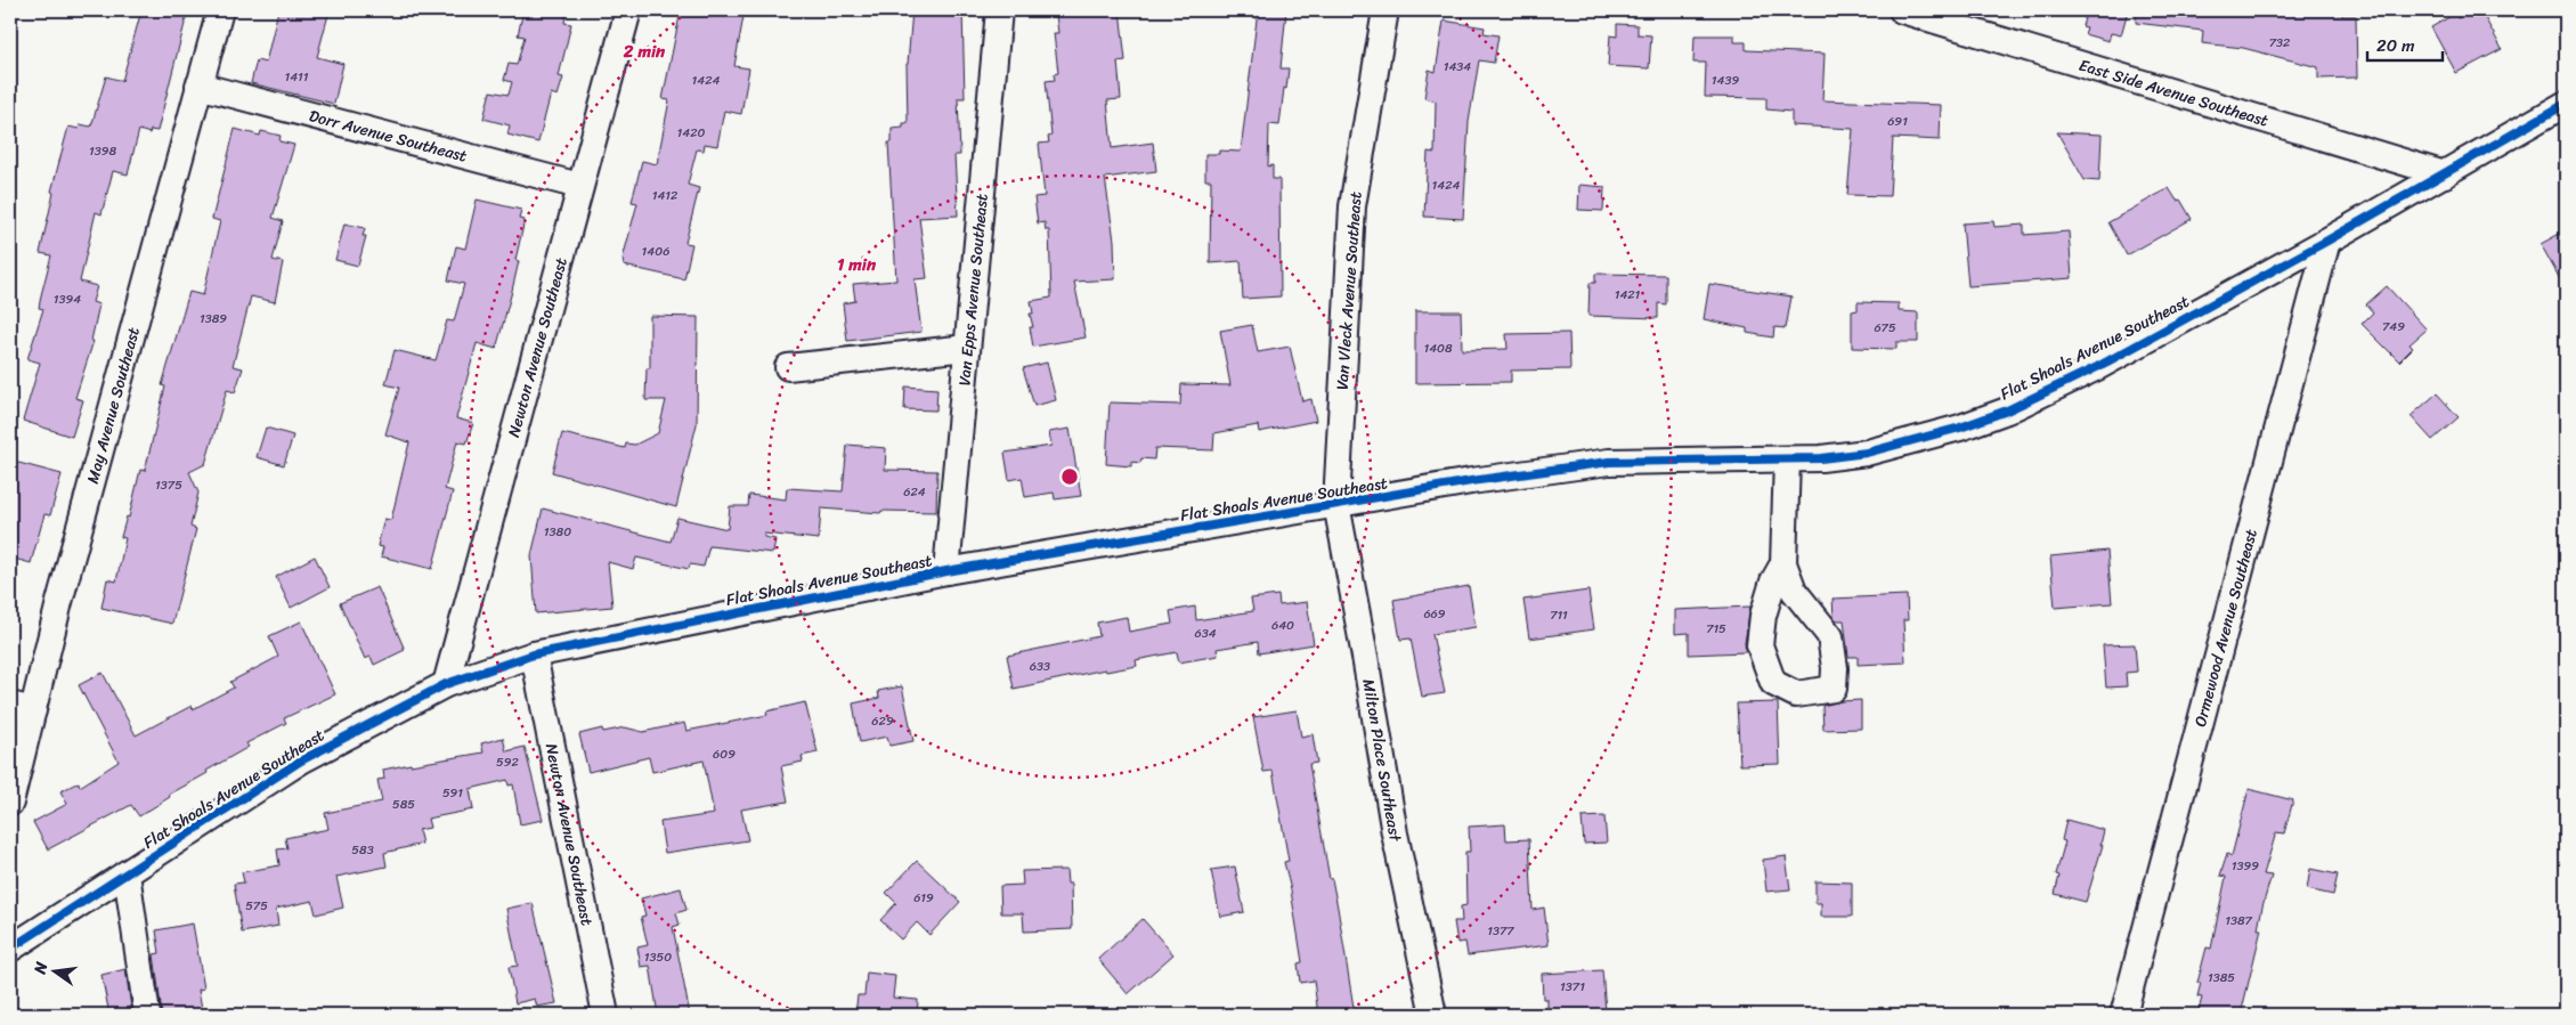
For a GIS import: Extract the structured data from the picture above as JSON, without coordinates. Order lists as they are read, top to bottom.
{
  "streets": {
    "street": [
      "East Side Avenue Southeast",
      "Dorr Avenue Southeast",
      "Van Epps Avenue Southeast",
      "Van Vleck Avenue Southeast",
      "Newton Avenue Southeast",
      "Flat Shoals Avenue Southeast",
      "May Avenue Southeast",
      "Ormewood Avenue Southeast",
      "Milton Place Southeast"
    ]
  },
  "crossings": [
    ["East Side Avenue Southeast", "Flat Shoals Avenue Southeast"],
    ["Dorr Avenue Southeast", "Newton Avenue Southeast"],
    ["Dorr Avenue Southeast", "May Avenue Southeast"],
    ["Van Epps Avenue Southeast", "Flat Shoals Avenue Southeast"],
    ["Van Vleck Avenue Southeast", "Flat Shoals Avenue Southeast"],
    ["Van Vleck Avenue Southeast", "Milton Place Southeast"],
    ["Newton Avenue Southeast", "Flat Shoals Avenue Southeast"],
    ["Flat Shoals Avenue Southeast", "Ormewood Avenue Southeast"],
    ["Flat Shoals Avenue Southeast", "Milton Place Southeast"]
  ],
  "house_numbers": [
    "732",
    "1434",
    "1411",
    "1424",
    "1439",
    "691",
    "1420",
    "1398",
    "1424",
    "1412",
    "1406",
    "1421",
    "1394",
    "1389",
    "749",
    "675",
    "1408",
    "1375",
    "624",
    "1380",
    "669",
    "711",
    "640",
    "715",
    "634",
    "633",
    "629",
    "609",
    "592",
    "591",
    "585",
    "583",
    "1399",
    "619",
    "575",
    "1387",
    "1377",
    "1350",
    "1385",
    "1371"
  ],
  "scale_bar": "20 m",
  "north": "left",
  "rings": ["2 min", "1 min"]
}
